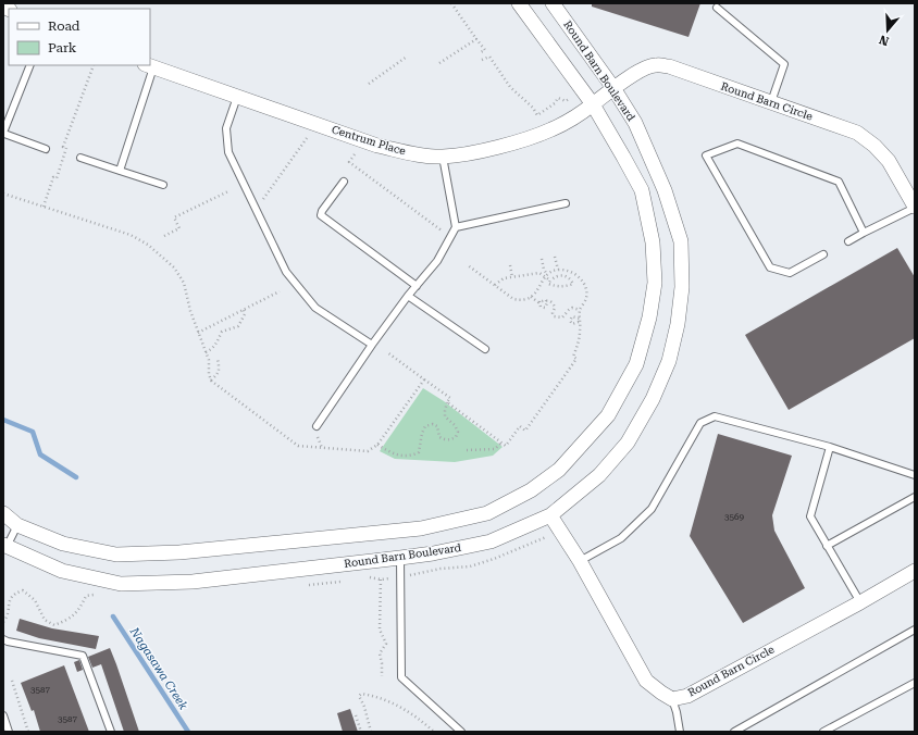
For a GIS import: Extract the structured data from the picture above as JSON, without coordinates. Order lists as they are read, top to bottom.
{
  "streets": {
    "street": ["Round Barn Boulevard", "Round Barn Circle", "Centrum Place"]
  },
  "crossings": [
    ["Round Barn Boulevard", "Round Barn Circle"],
    ["Round Barn Circle", "Centrum Place"]
  ],
  "water": ["Nagasawa Creek"],
  "house_numbers": ["3569", "3587", "3587"],
  "legend": ["Road", "Park"],
  "north": "bottom"
}
